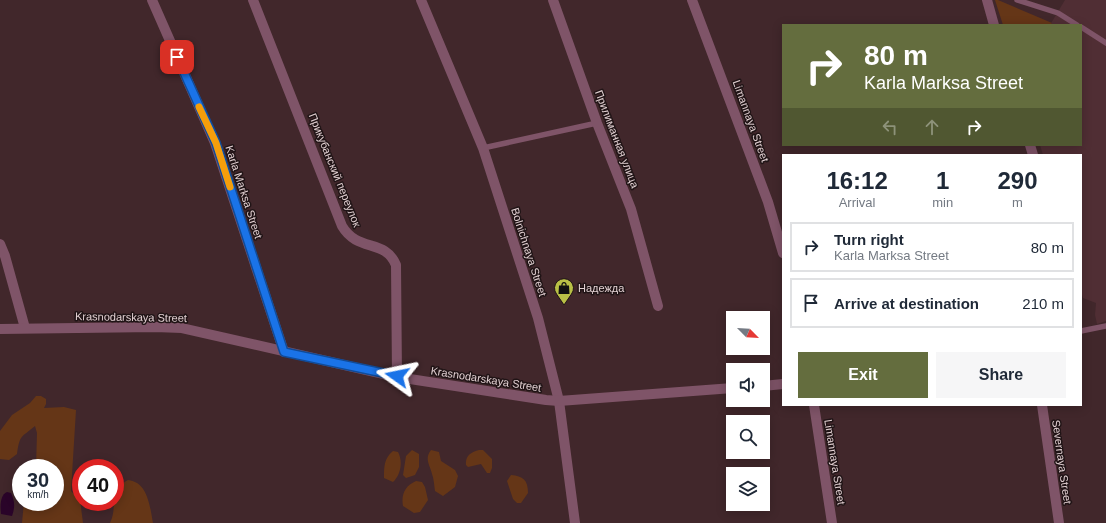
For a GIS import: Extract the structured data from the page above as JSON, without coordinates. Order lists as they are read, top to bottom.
{
  "streets": {
    "street": [
      "Limannaya Street",
      "Прилиманная улица",
      "Прикубанский переулок",
      "Karla Marksa Street",
      "Bolnichnaya Street",
      "Krasnodarskaya Street",
      "Severnaya Street"
    ]
  },
  "crossings": [
    ["Прикубанский переулок", "Krasnodarskaya Street"],
    ["Karla Marksa Street", "Krasnodarskaya Street"],
    ["Bolnichnaya Street", "Krasnodarskaya Street"]
  ],
  "places": {
    "shop": ["Надежда"]
  },
  "north": "bottom right",
  "page": {
    "turn": ["80 m", "Karla Marksa Street"],
    "eta": [
      "16:12",
      "Arrival",
      "1",
      "min",
      "290",
      "m"
    ],
    "list": [
      {
        "name": "Turn right",
        "note": "Karla Marksa Street",
        "value": "80 m"
      },
      {
        "name": "Arrive at destination",
        "value": "210 m"
      }
    ],
    "buttons": ["Exit", "Share"],
    "speed": "30 km/h",
    "limit": "40"
  }
}
